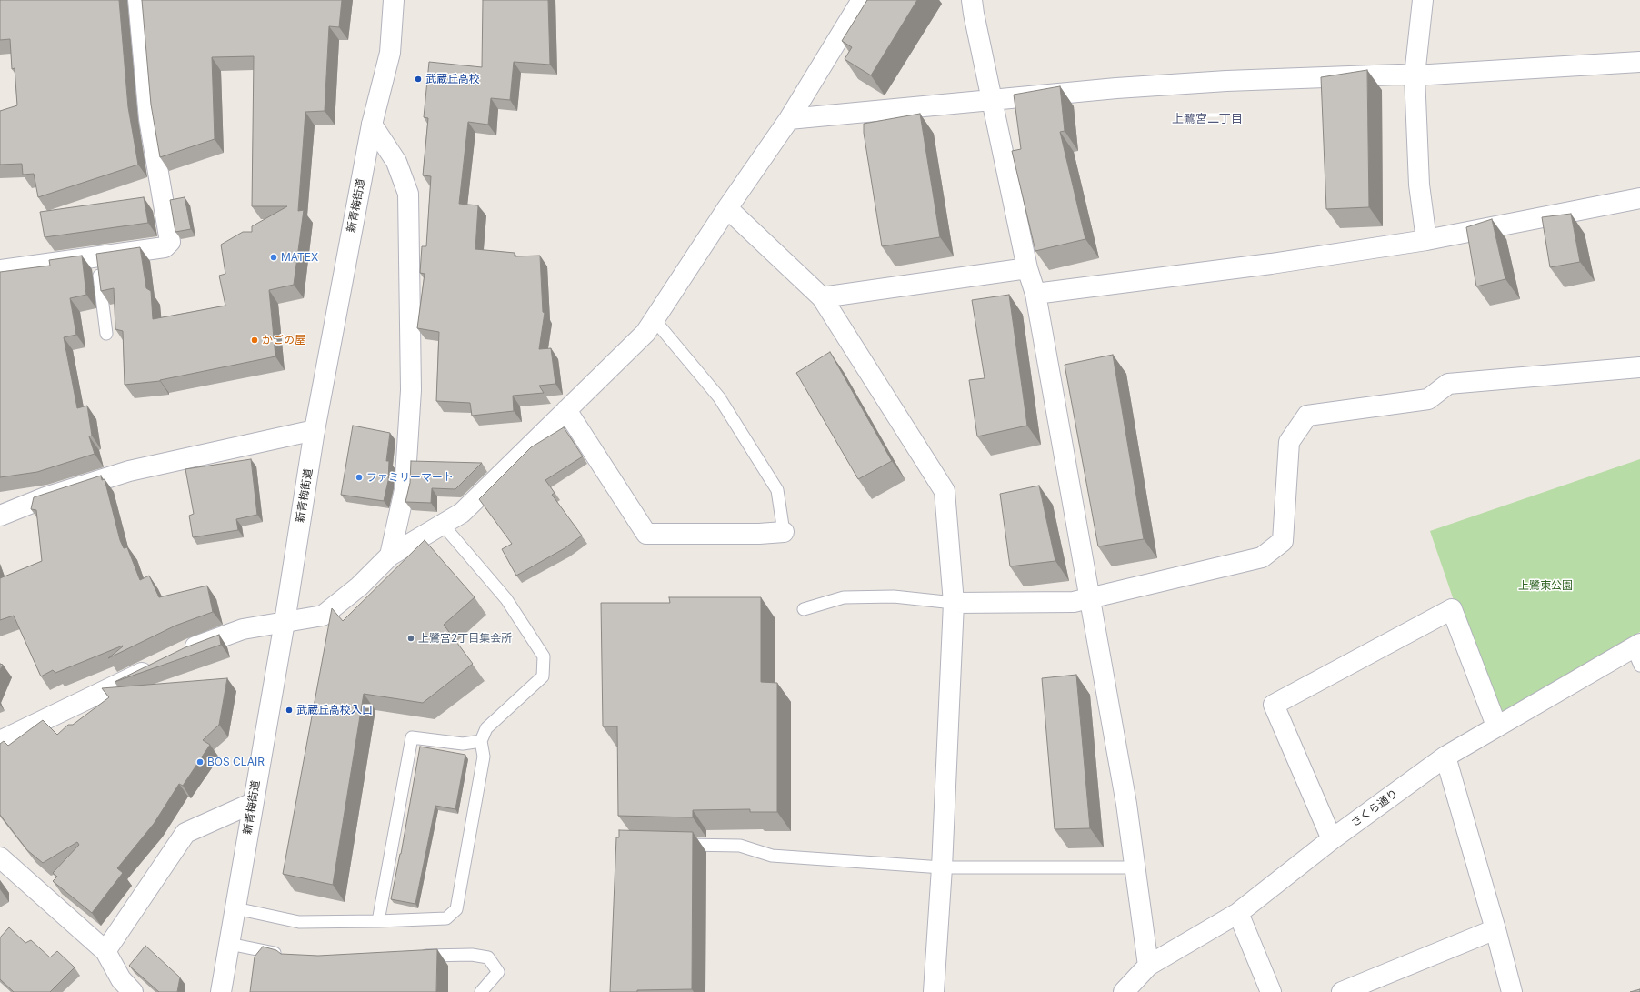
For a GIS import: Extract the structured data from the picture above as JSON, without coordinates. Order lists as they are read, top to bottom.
{
  "streets": {
    "street": ["新青梅街道", "さくら通り"]
  },
  "districts": ["上鷺宮二丁目"],
  "parks": ["上鷺東公園"],
  "places": [
    "武蔵丘高校",
    "MATEX",
    "かごの屋",
    "ファミリーマート",
    "上鷺宮2丁目集会所",
    "武蔵丘高校入口",
    "BOS CLAIR"
  ]
}
